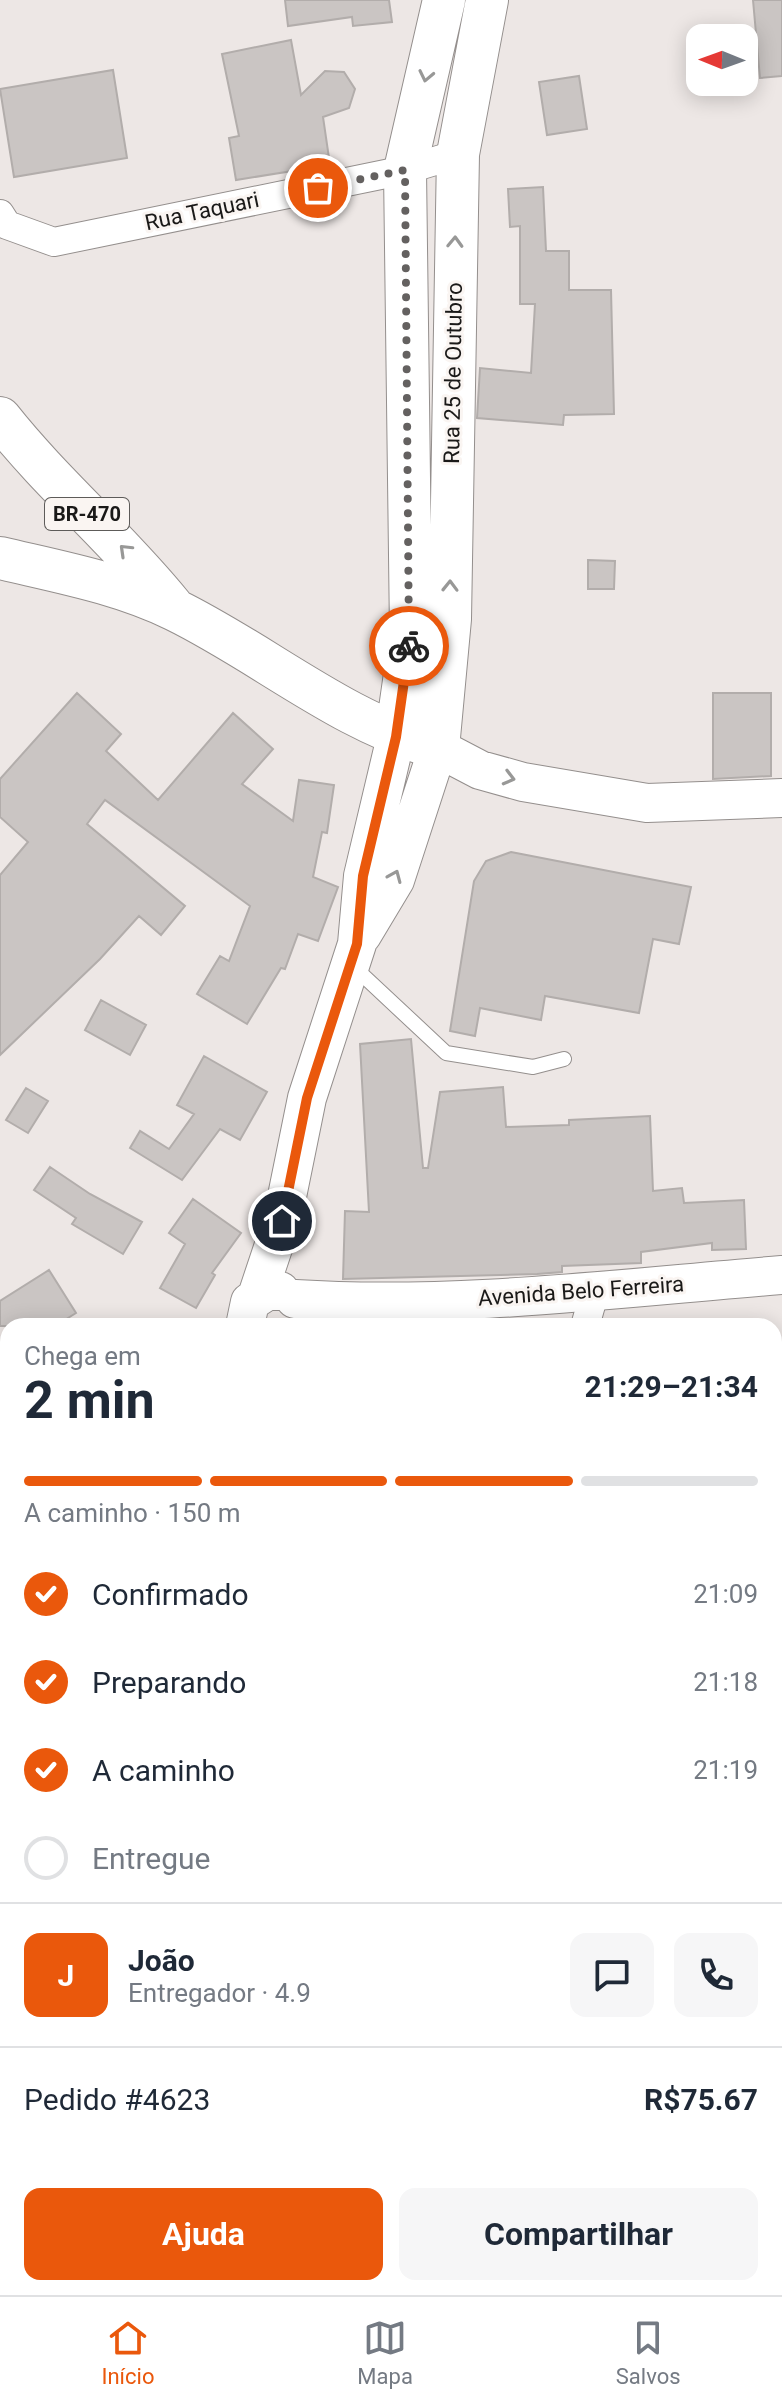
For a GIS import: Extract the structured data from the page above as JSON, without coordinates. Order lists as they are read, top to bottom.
{
  "streets": {
    "main road": ["Rua 25 de Outubro", "BR-470", "Avenida Belo Ferreira"],
    "street": ["Rua Taquari"]
  },
  "crossings": [
    ["Rua Taquari", "Rua 25 de Outubro"],
    ["Rua 25 de Outubro", "BR-470"]
  ],
  "north": "left",
  "page": {
    "heading": ["2 min", "Chega em", "21:29–21:34"],
    "panel": [
      "João",
      "Entregador · 4.9",
      "Pedido #4623",
      "R$75.67"
    ],
    "bar": "A caminho · 150 m",
    "list": [
      ["Confirmado", "21:09"],
      ["Preparando", "21:18"],
      ["A caminho", "21:19"],
      "Entregue"
    ],
    "round": "J",
    "buttons": ["Ajuda", "Compartilhar"],
    "tabs": ["Início", "Mapa", "Salvos"]
  }
}
